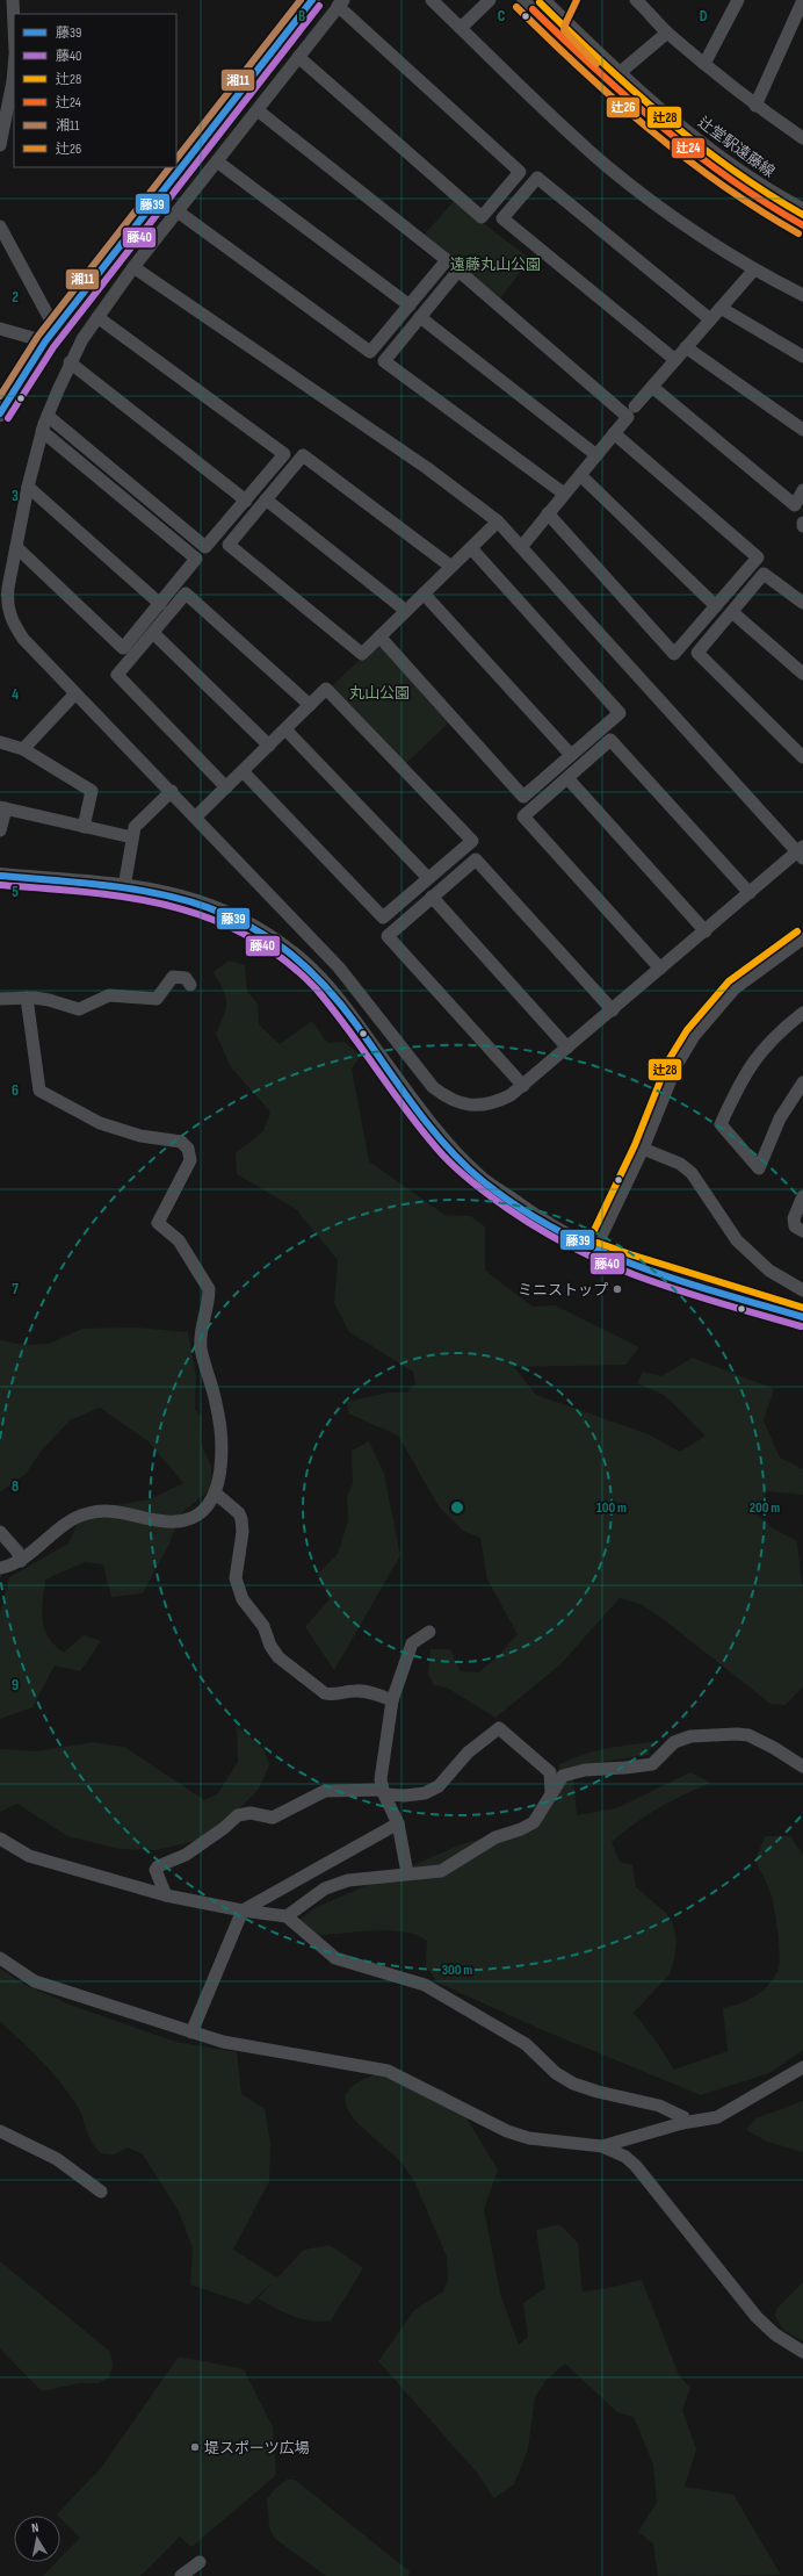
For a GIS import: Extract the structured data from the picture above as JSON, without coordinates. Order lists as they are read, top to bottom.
{
  "streets": {
    "street": ["辻堂駅遠藤線"]
  },
  "parks": ["遠藤丸山公園", "丸山公園"],
  "places": ["ミニストップ", "堤スポーツ広場"],
  "lines": [
    "transit line 藤39",
    "transit line 湘11",
    "transit line 辻26",
    "transit line 辻28",
    "transit line 藤40",
    "transit line 辻24"
  ],
  "legend": [
    "藤39",
    "藤40",
    "辻28",
    "辻24",
    "湘11",
    "辻26"
  ],
  "north": "top",
  "grid": {
    "columns": ["B", "C", "D"],
    "rows": [
      "2",
      "3",
      "4",
      "5",
      "6",
      "7",
      "8",
      "9"
    ]
  },
  "rings": ["100 m", "200 m", "300 m"]
}
